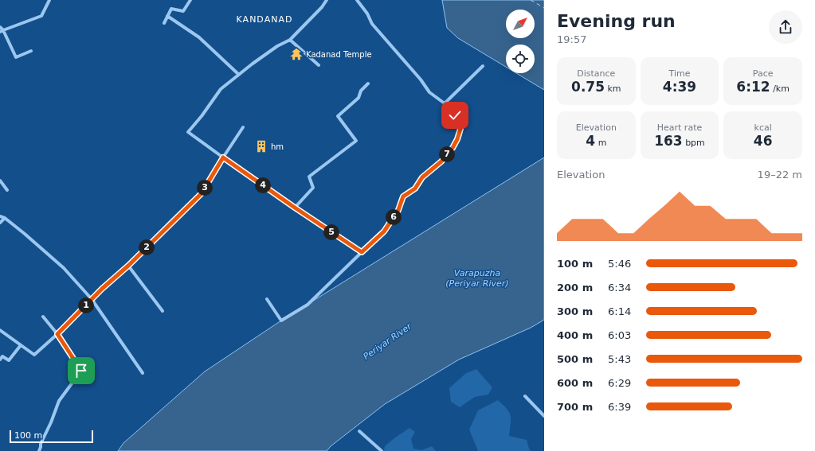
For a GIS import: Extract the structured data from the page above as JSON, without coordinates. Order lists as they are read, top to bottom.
{
  "districts": ["KANDANAD"],
  "water": ["Varapuzha (Periyar River)", "Periyar River"],
  "places": {
    "temple": ["Kadanad Temple"],
    "building": ["hm"]
  },
  "scale_bar": "100 m",
  "north": "top right",
  "page": {
    "heading": ["Evening run", "19:57"],
    "stats": [
      ["Distance", "0.75 km"],
      ["Time", "4:39"],
      ["Pace", "6:12 /km"],
      ["Elevation", "4 m"],
      ["Heart rate", "163 bpm"],
      ["kcal", "46"]
    ],
    "pins": [
      "7",
      "4",
      "3",
      "6",
      "5",
      "2",
      "1"
    ],
    "chart": ["Elevation", "19–22 m"],
    "list": [
      {
        "name": "100 m",
        "note": "5:46"
      },
      {
        "name": "200 m",
        "note": "6:34"
      },
      {
        "name": "300 m",
        "note": "6:14"
      },
      {
        "name": "400 m",
        "note": "6:03"
      },
      {
        "name": "500 m",
        "note": "5:43"
      },
      {
        "name": "600 m",
        "note": "6:29"
      },
      {
        "name": "700 m",
        "note": "6:39"
      }
    ],
    "scale": "100 m"
  }
}
